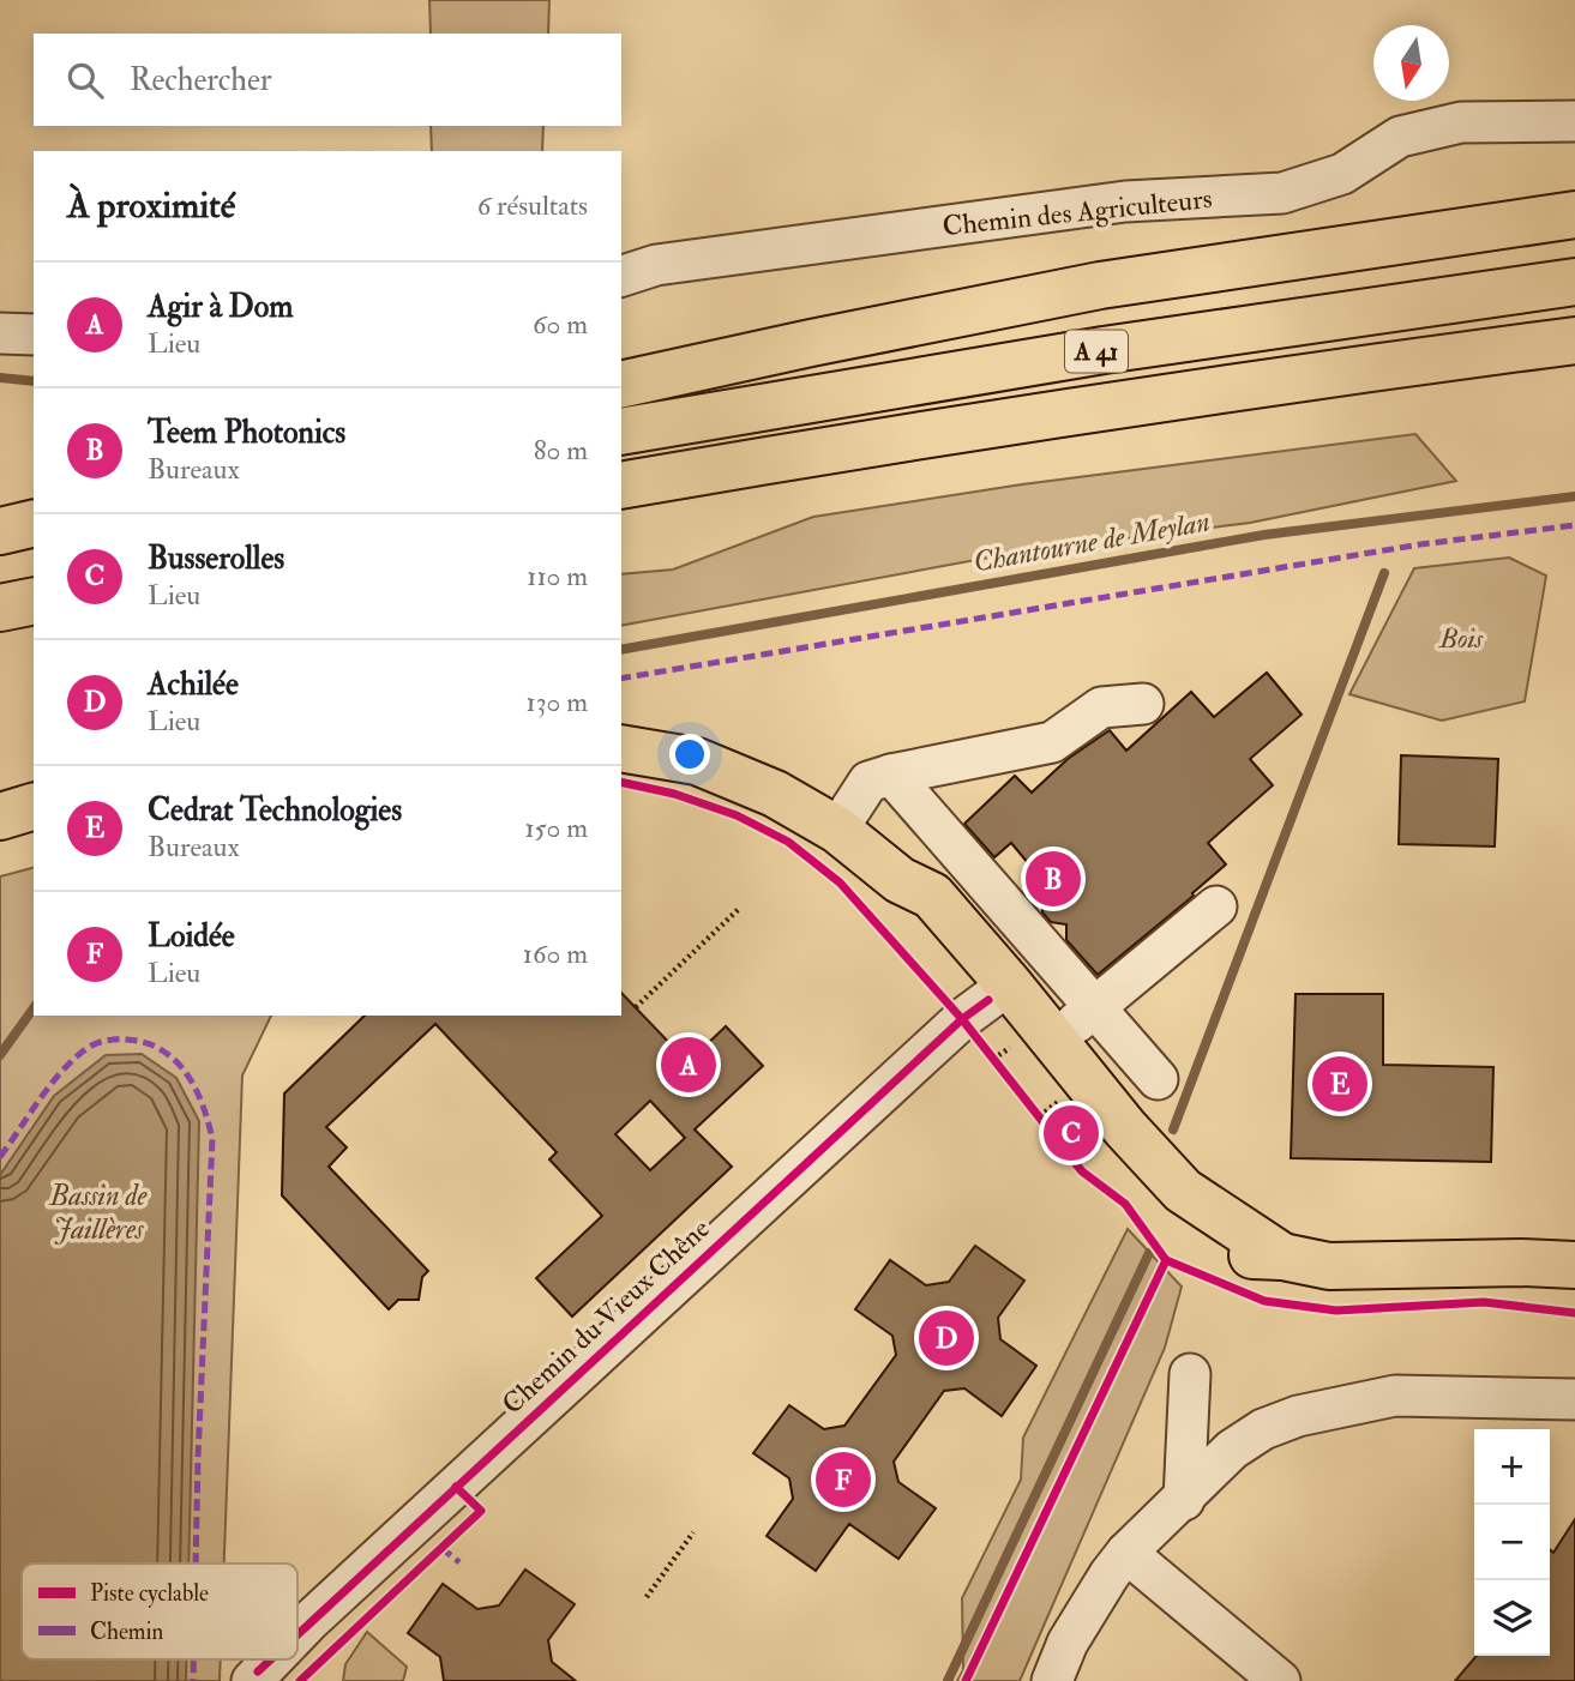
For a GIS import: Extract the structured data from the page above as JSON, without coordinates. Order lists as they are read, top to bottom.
{
  "streets": {
    "main road": ["A 41"],
    "street": ["Chemin des Agriculteurs", "Chemin du Vieux Chêne"]
  },
  "water": ["Chantourne de Meylan", "Bassin de Jaillères"],
  "parks": ["Bois"],
  "legend": ["Piste cyclable", "Chemin"],
  "north": "bottom",
  "page": {
    "search": "Rechercher",
    "heading": ["À proximité", "6 résultats"],
    "list": [
      {
        "mark": "A",
        "name": "Agir à Dom",
        "note": "Lieu",
        "value": "60 m"
      },
      {
        "mark": "B",
        "name": "Teem Photonics",
        "note": "Bureaux",
        "value": "80 m"
      },
      {
        "mark": "C",
        "name": "Busserolles",
        "note": "Lieu",
        "value": "110 m"
      },
      {
        "mark": "D",
        "name": "Achilée",
        "note": "Lieu",
        "value": "130 m"
      },
      {
        "mark": "E",
        "name": "Cedrat Technologies",
        "note": "Bureaux",
        "value": "150 m"
      },
      {
        "mark": "F",
        "name": "Loidée",
        "note": "Lieu",
        "value": "160 m"
      }
    ],
    "pins": [
      "B",
      "A",
      "E",
      "C",
      "D",
      "F"
    ],
    "map_buttons": ["+", "−"]
  }
}
